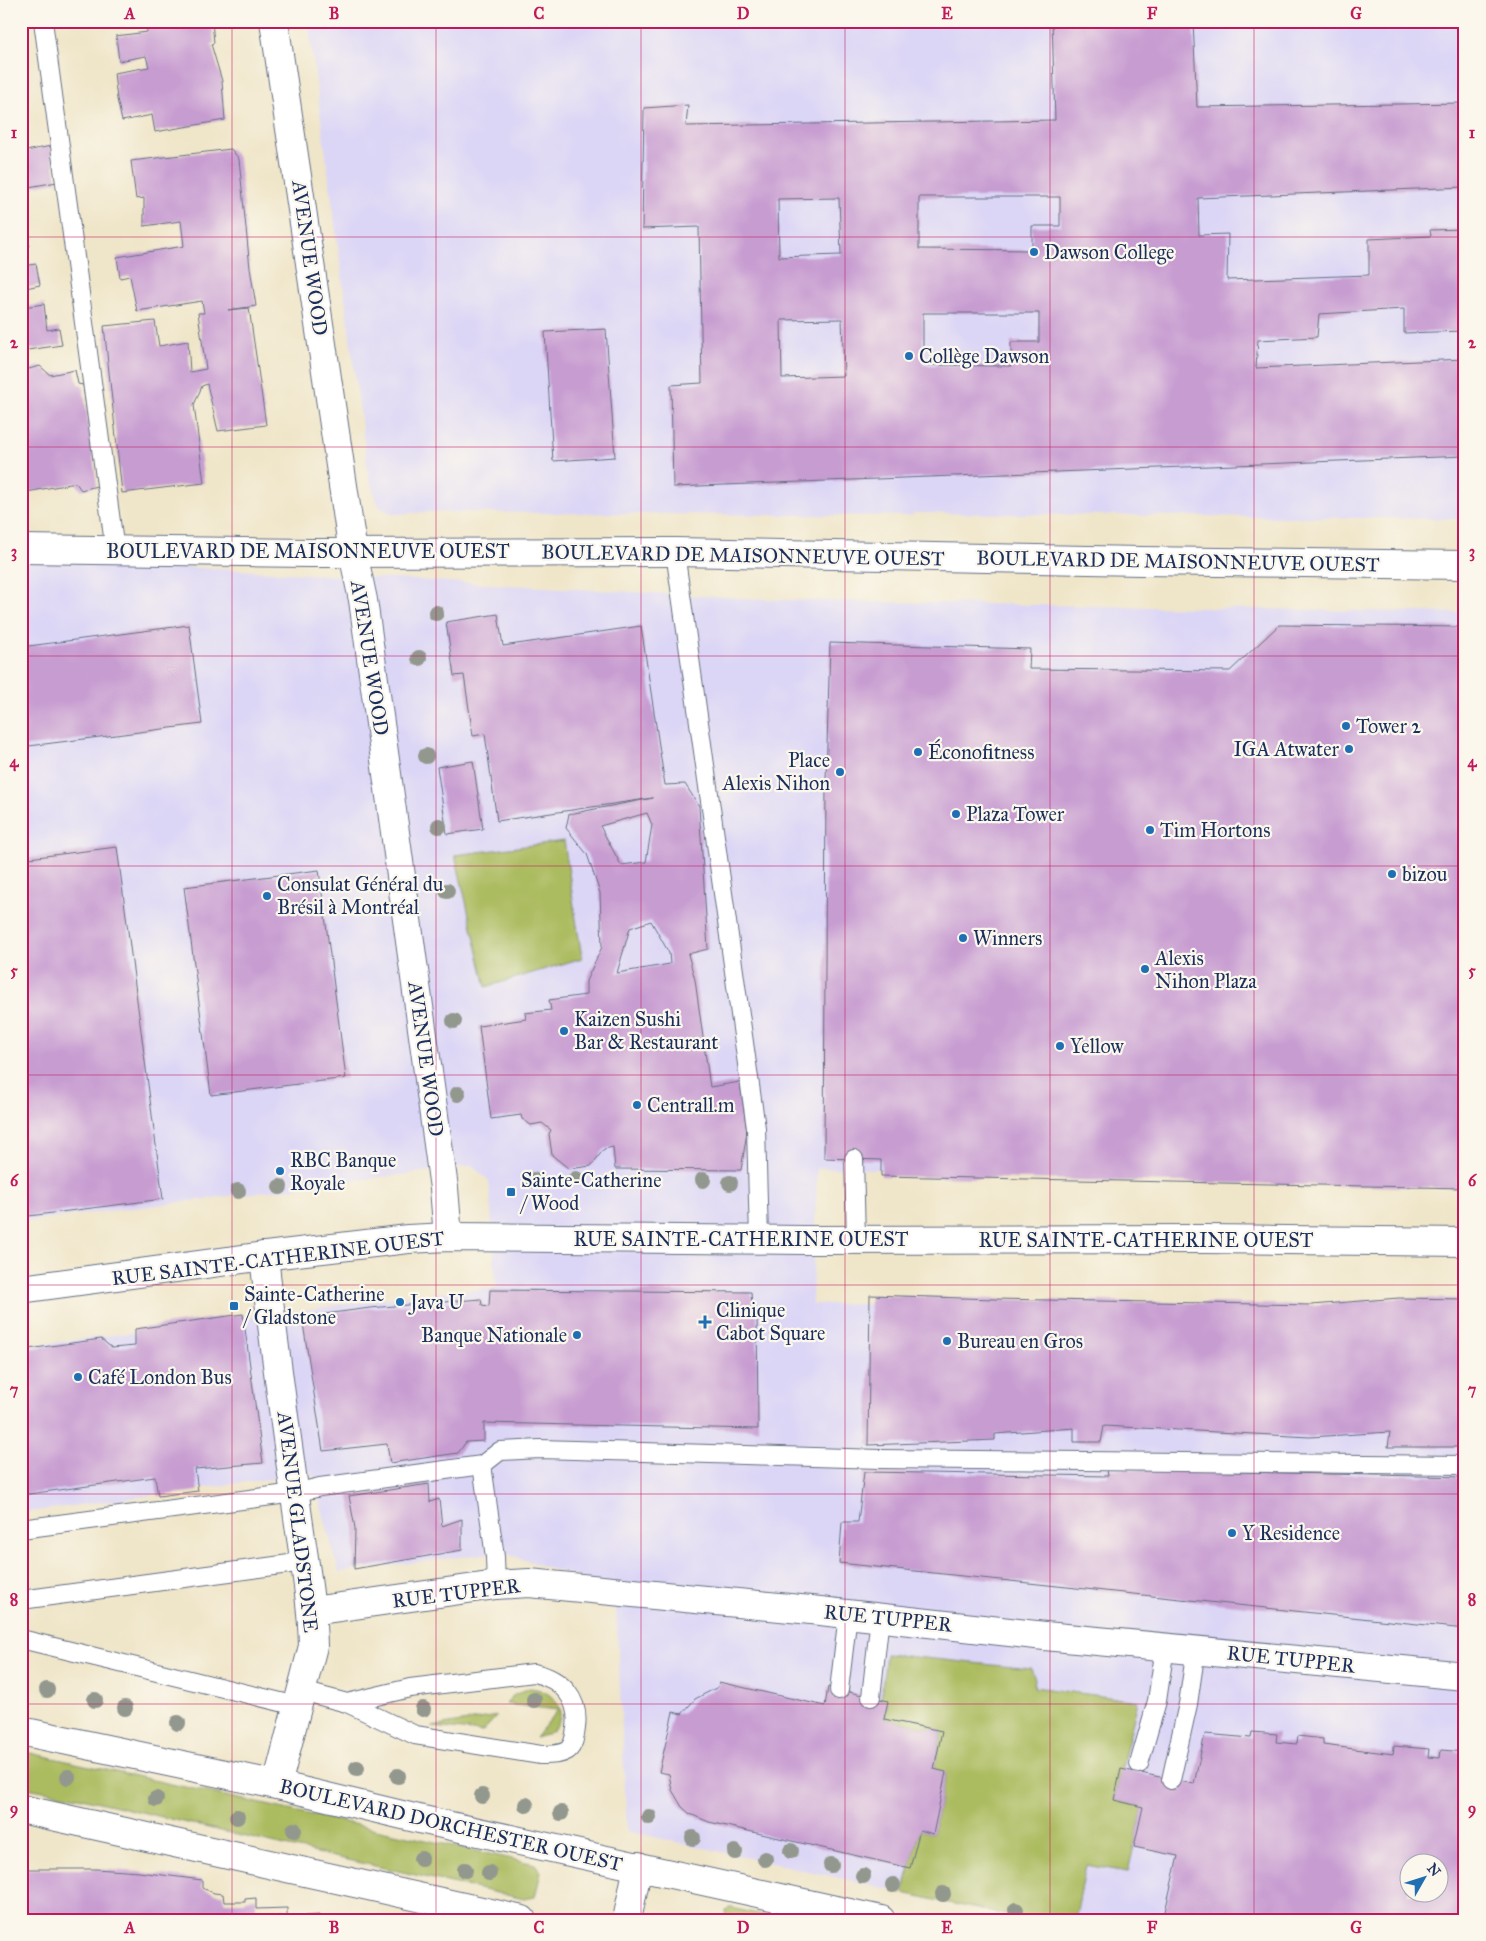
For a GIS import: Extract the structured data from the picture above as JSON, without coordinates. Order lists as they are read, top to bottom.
{
  "streets": {
    "street": [
      "AVENUE WOOD",
      "BOULEVARD DE MAISONNEUVE OUEST",
      "RUE SAINTE-CATHERINE OUEST",
      "AVENUE GLADSTONE",
      "RUE TUPPER",
      "BOULEVARD DORCHESTER OUEST"
    ]
  },
  "crossings": [
    ["AVENUE WOOD", "BOULEVARD DE MAISONNEUVE OUEST"],
    ["AVENUE WOOD", "RUE SAINTE-CATHERINE OUEST"],
    ["RUE SAINTE-CATHERINE OUEST", "AVENUE GLADSTONE"],
    ["AVENUE GLADSTONE", "RUE TUPPER"],
    ["AVENUE GLADSTONE", "BOULEVARD DORCHESTER OUEST"]
  ],
  "places": {
    "other": [
      "Dawson College",
      "Collège Dawson",
      "Tower 2",
      "IGA Atwater",
      "Éconofitness",
      "Place Alexis Nihon",
      "Plaza Tower",
      "Tim Hortons",
      "bizou",
      "Consulat Général du Brésil à Montréal",
      "Winners",
      "Alexis Nihon Plaza",
      "Kaizen Sushi Bar & Restaurant",
      "Yellow",
      "Centrall.m",
      "RBC Banque Royale",
      "Java U",
      "Banque Nationale",
      "Bureau en Gros",
      "Café London Bus",
      "Y Residence"
    ],
    "transit": ["Sainte-Catherine / Wood", "Sainte-Catherine / Gladstone"],
    "health": ["Clinique Cabot Square"]
  },
  "north": "top right",
  "grid": {
    "columns": [
      "A",
      "B",
      "C",
      "D",
      "E",
      "F",
      "G"
    ],
    "rows": [
      "1",
      "2",
      "3",
      "4",
      "5",
      "6",
      "7",
      "8",
      "9"
    ]
  }
}
